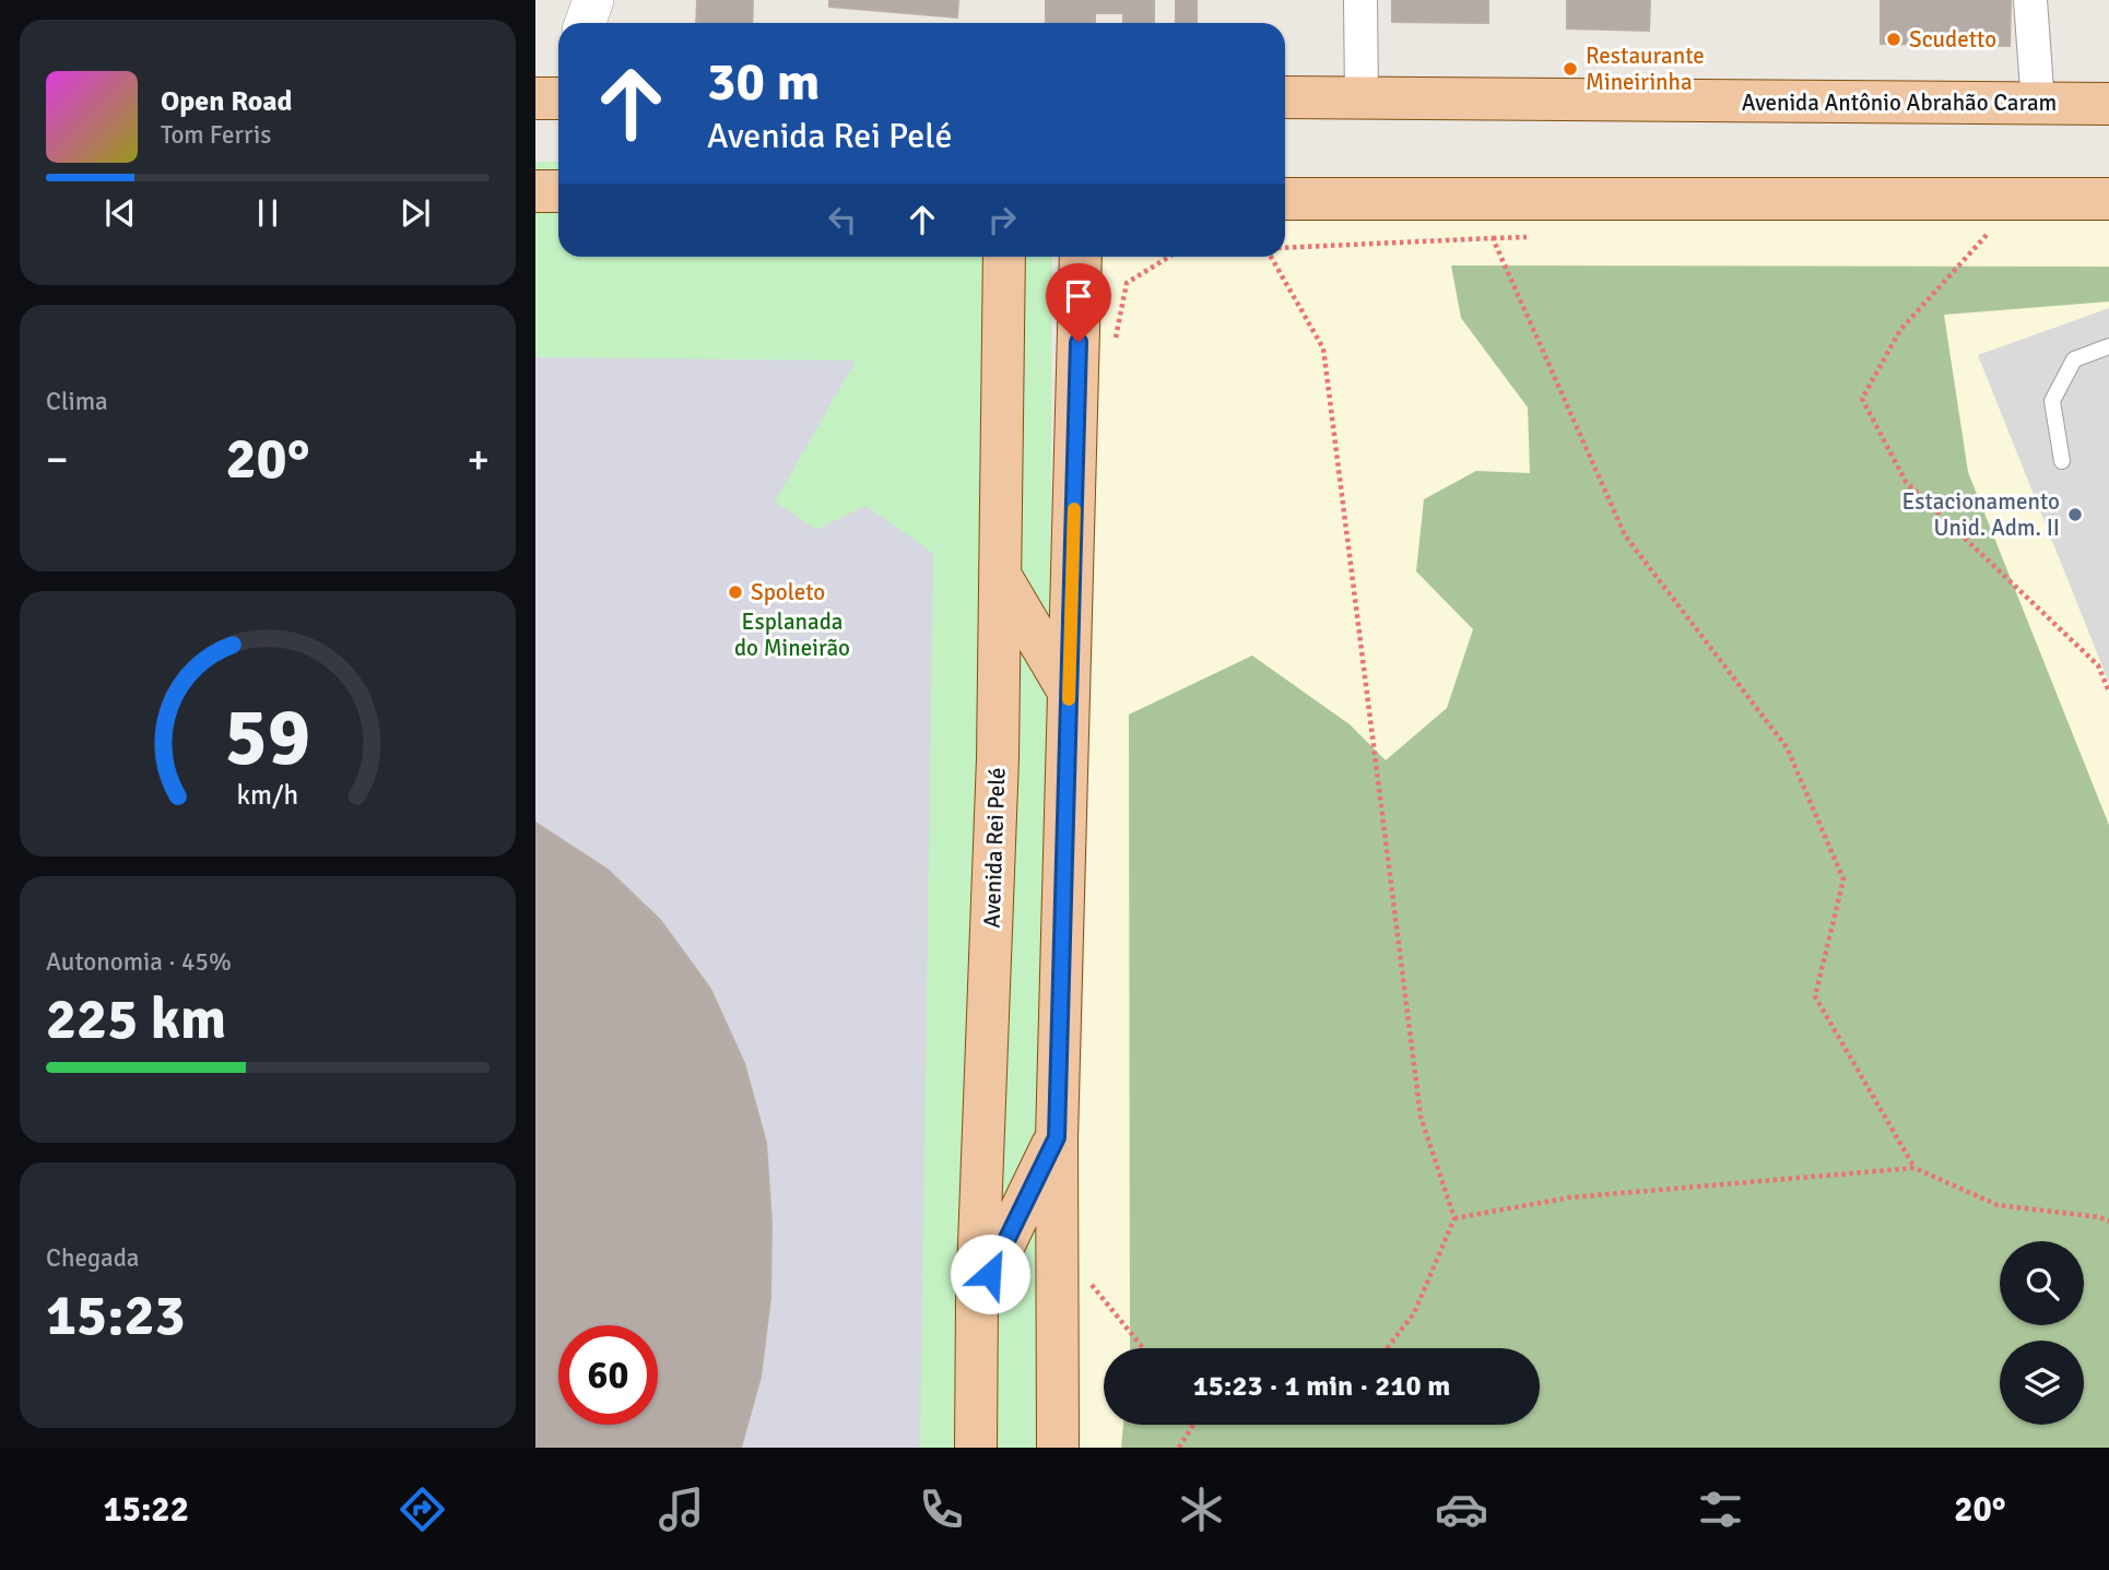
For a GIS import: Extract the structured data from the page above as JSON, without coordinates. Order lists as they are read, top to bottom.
{
  "streets": {
    "main road": ["Avenida Antônio Abrahão Caram", "Avenida Rei Pelé"]
  },
  "parks": ["Esplanada do Mineirão"],
  "places": [
    "Scudetto",
    "Restaurante Mineirinha",
    "Estacionamento Unid. Adm. II",
    "Spoleto"
  ],
  "page": {
    "turn": ["30 m", "Avenida Rei Pelé"],
    "song": ["Open Road", "Tom Ferris"],
    "tile": [
      "Clima",
      ["Autonomia · 45%", "225 km"],
      ["Chegada", "15:23"]
    ],
    "heat": ["−", "20°", "+"],
    "limit": "60",
    "trip": "15:23 · 1 min · 210 m",
    "tabs": ["15:22", "20°"],
    "gauge": ["59", "km/h"]
  }
}
